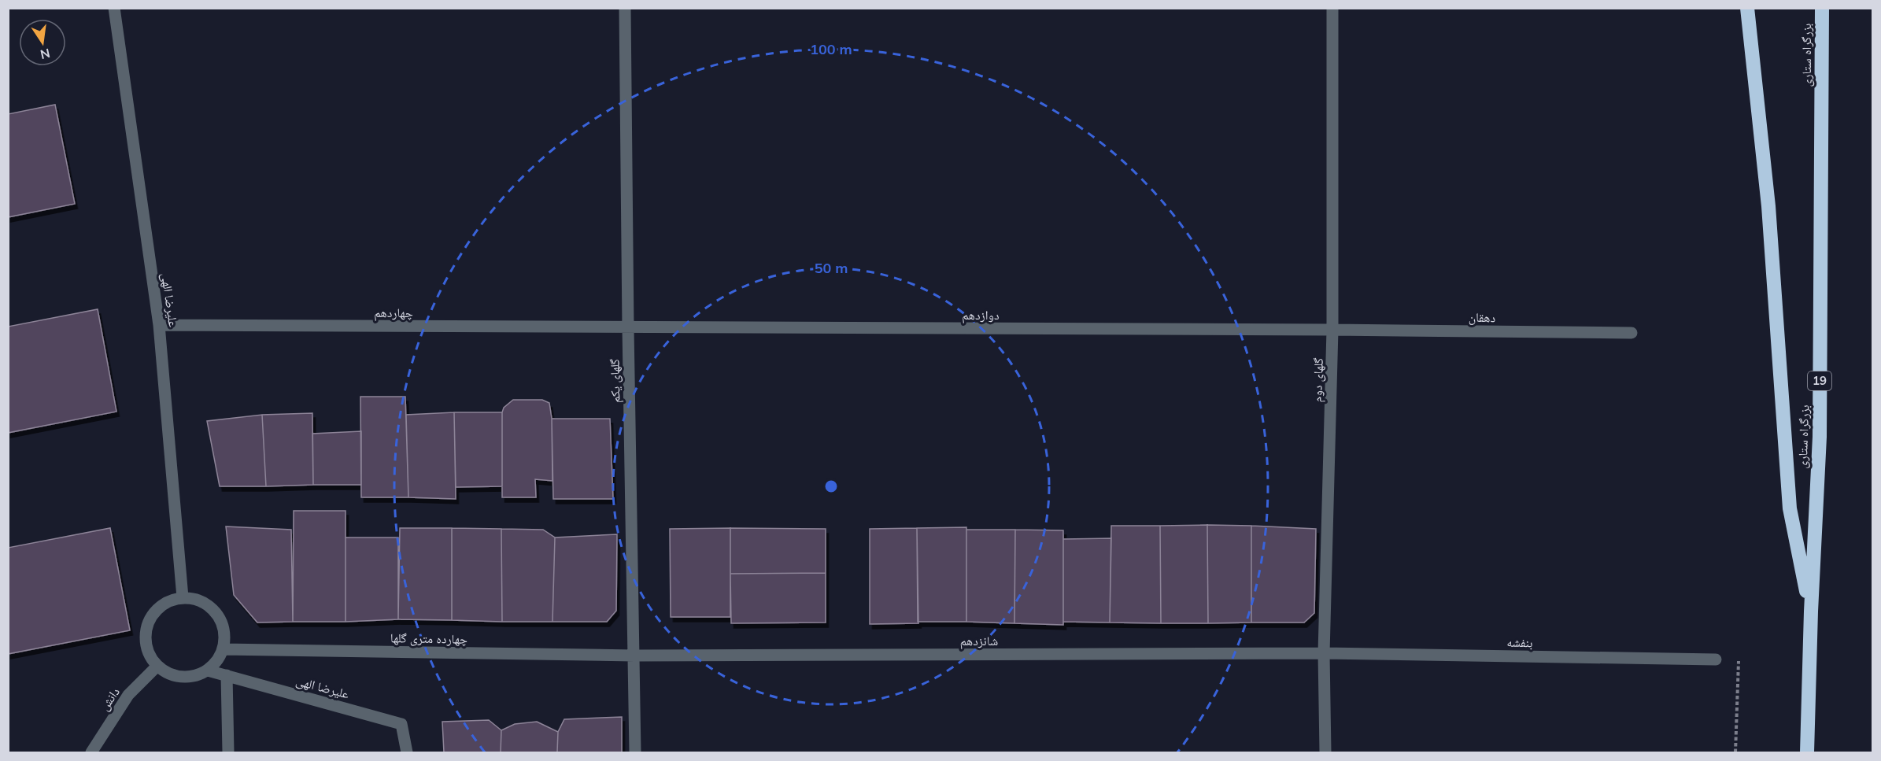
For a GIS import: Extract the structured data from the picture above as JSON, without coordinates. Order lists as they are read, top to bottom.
{
  "streets": {
    "highway": ["بزرگراه ستاری", "19"],
    "street": [
      "علیرضا الهی",
      "چهاردهم",
      "دوازدهم",
      "دهقان",
      "گلهای دوم",
      "گلهای یکم",
      "چهارده متری گلها",
      "شانزدهم",
      "بنفشه",
      "دانش"
    ]
  },
  "crossings": [
    ["علیرضا الهی", "چهاردهم"],
    ["علیرضا الهی", "چهارده متری گلها"],
    ["علیرضا الهی", "دانش"],
    ["چهاردهم", "دوازدهم"],
    ["چهاردهم", "گلهای یکم"],
    ["دوازدهم", "دهقان"],
    ["دوازدهم", "گلهای دوم"],
    ["دوازدهم", "گلهای یکم"],
    ["دهقان", "گلهای دوم"],
    ["گلهای دوم", "شانزدهم"],
    ["گلهای دوم", "بنفشه"],
    ["گلهای یکم", "چهارده متری گلها"],
    ["گلهای یکم", "شانزدهم"],
    ["چهارده متری گلها", "شانزدهم"],
    ["چهارده متری گلها", "دانش"],
    ["شانزدهم", "بنفشه"]
  ],
  "north": "bottom",
  "rings": ["100 m", "50 m"]
}
